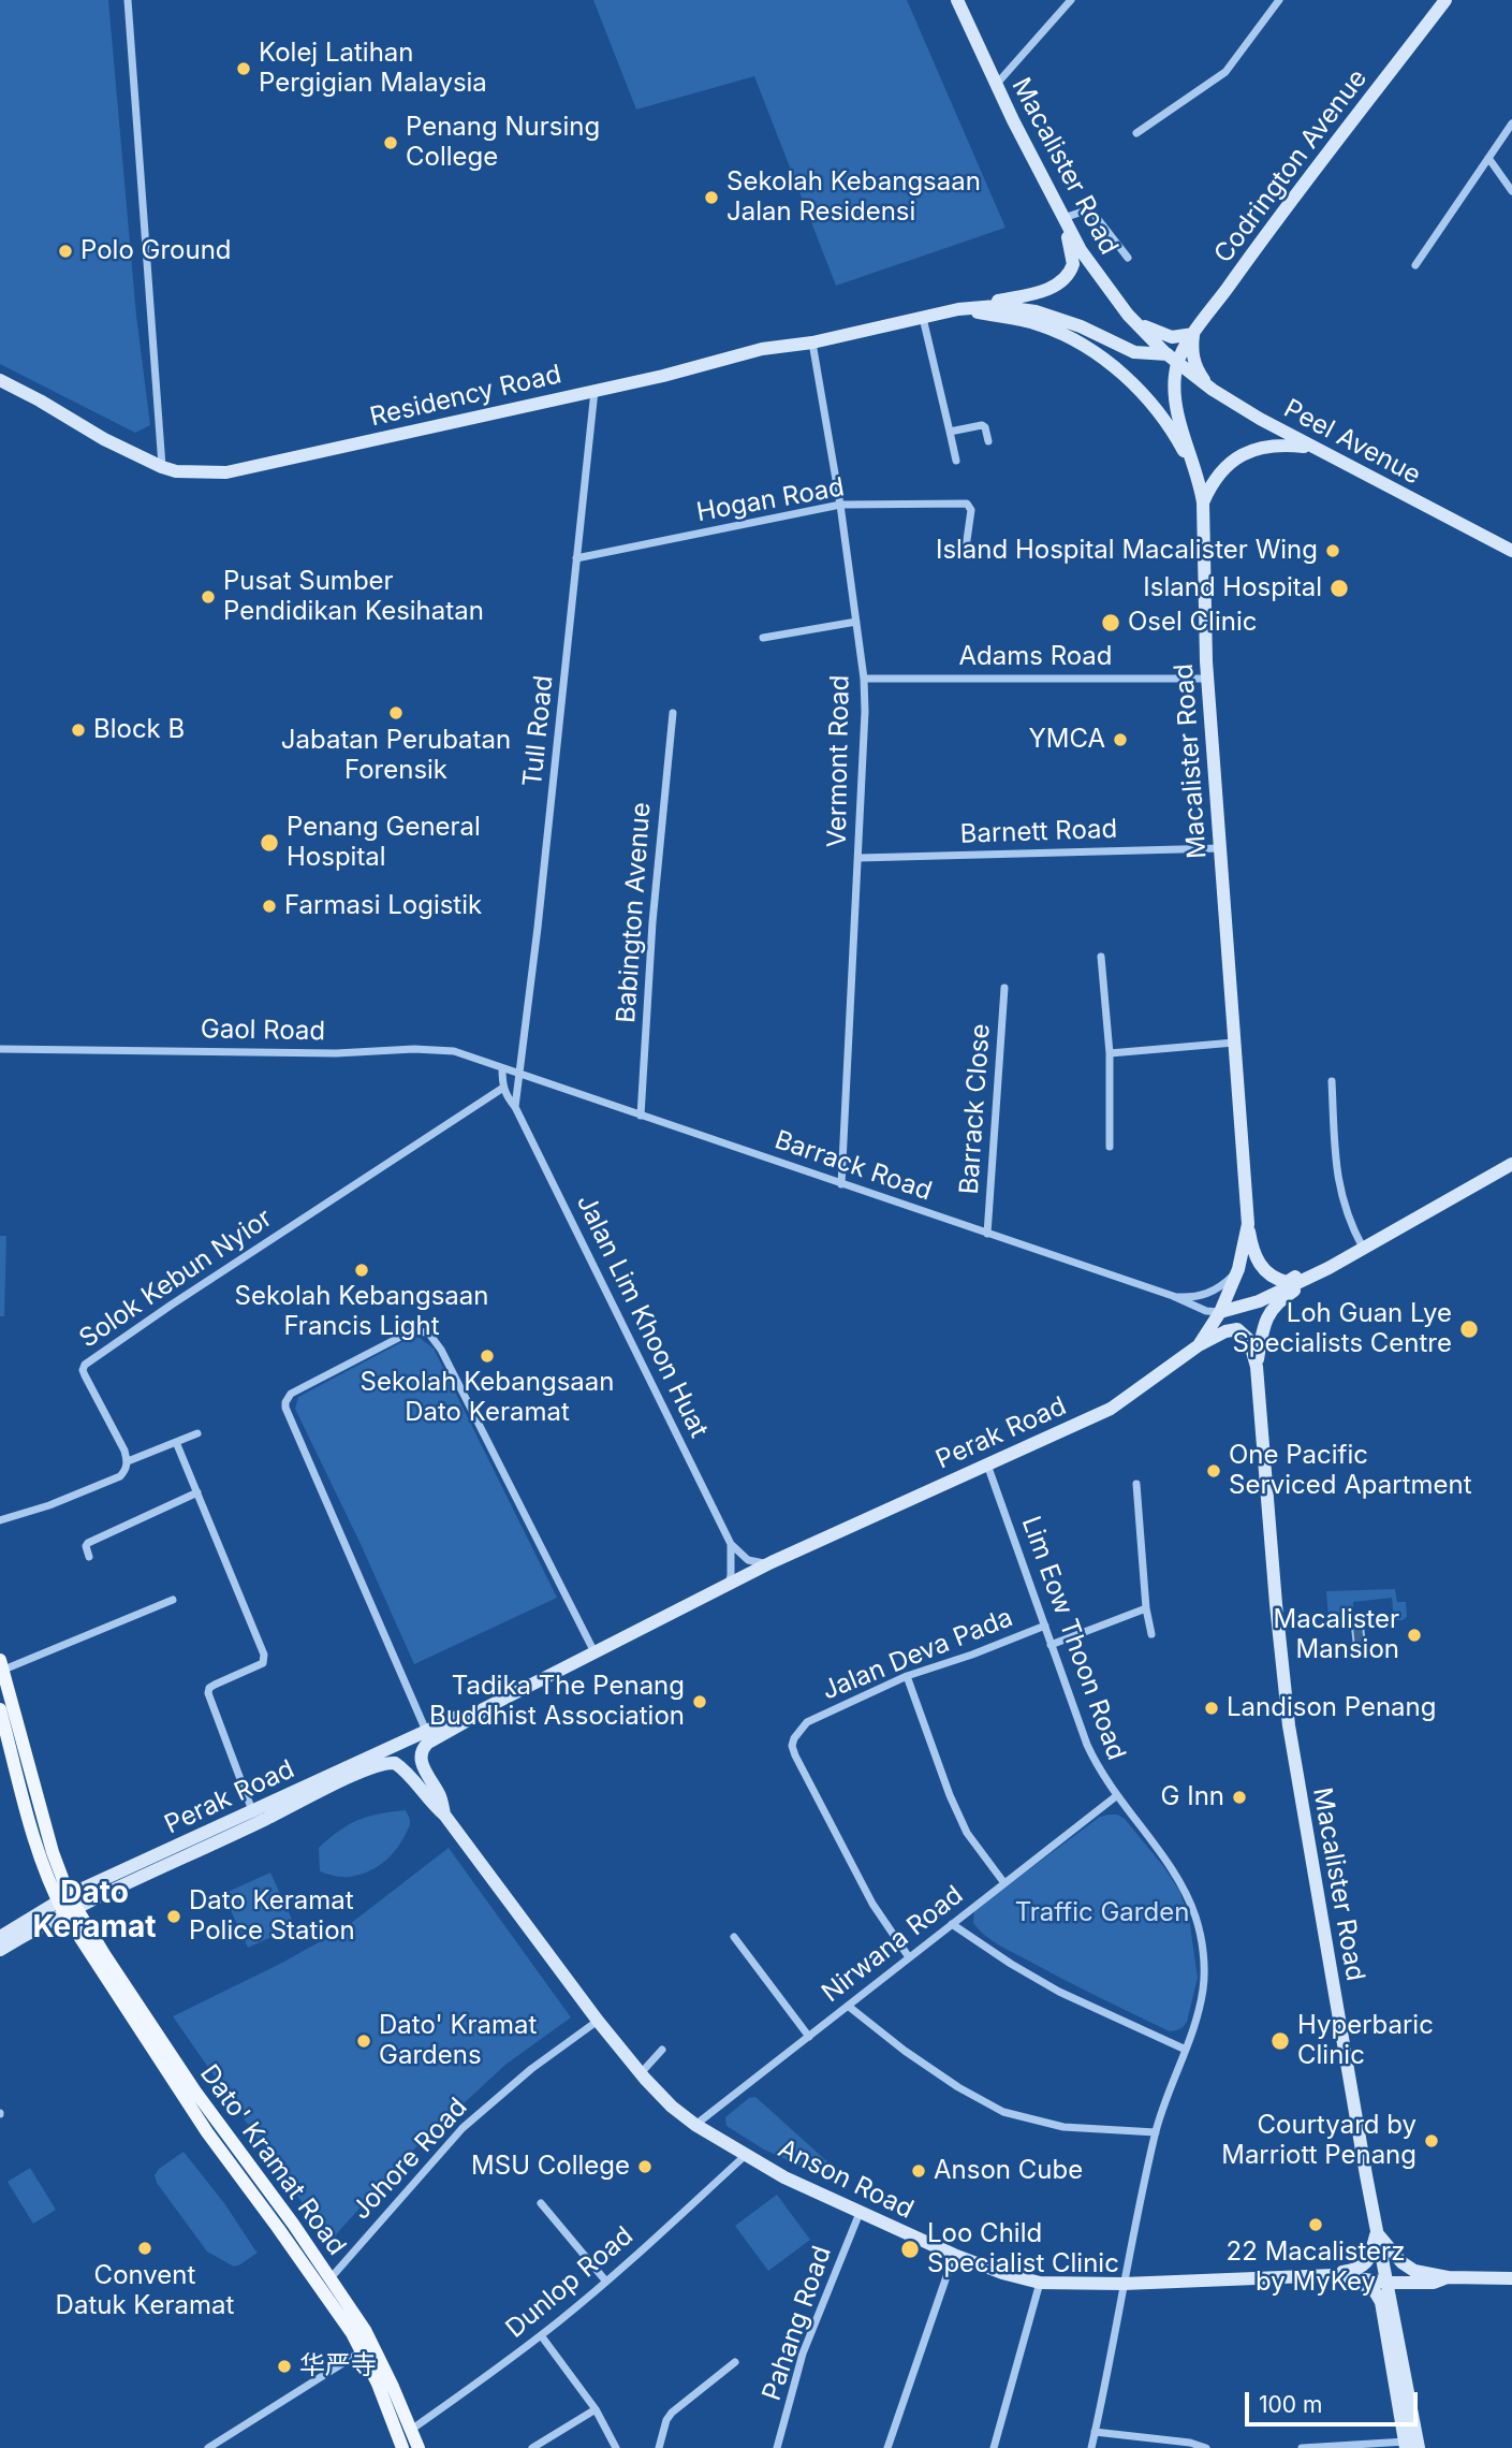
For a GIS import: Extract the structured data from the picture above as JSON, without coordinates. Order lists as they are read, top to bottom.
{
  "streets": {
    "main road": [
      "Macalister Road",
      "Codrington Avenue",
      "Residency Road",
      "Peel Avenue",
      "Perak Road",
      "Dato' Kramat Road",
      "Anson Road"
    ],
    "street": [
      "Hogan Road",
      "Adams Road",
      "Tull Road",
      "Vermont Road",
      "Barnett Road",
      "Babington Avenue",
      "Gaol Road",
      "Barrack Close",
      "Barrack Road",
      "Solok Kebun Nyior",
      "Jalan Lim Khoon Huat",
      "Lim Eow Thoon Road",
      "Jalan Deva Pada",
      "Nirwana Road",
      "Johore Road",
      "Dunlop Road",
      "Pahang Road"
    ]
  },
  "crossings": [
    ["Macalister Road", "Codrington Avenue"],
    ["Macalister Road", "Peel Avenue"],
    ["Macalister Road", "Adams Road"],
    ["Macalister Road", "Barnett Road"],
    ["Macalister Road", "Barrack Road"],
    ["Macalister Road", "Perak Road"],
    ["Macalister Road", "Anson Road"],
    ["Codrington Avenue", "Peel Avenue"],
    ["Residency Road", "Tull Road"],
    ["Residency Road", "Vermont Road"],
    ["Hogan Road", "Tull Road"],
    ["Hogan Road", "Vermont Road"],
    ["Adams Road", "Vermont Road"],
    ["Tull Road", "Gaol Road"],
    ["Tull Road", "Barrack Road"],
    ["Vermont Road", "Barnett Road"],
    ["Vermont Road", "Barrack Road"],
    ["Babington Avenue", "Barrack Road"],
    ["Gaol Road", "Barrack Road"],
    ["Barrack Close", "Barrack Road"],
    ["Barrack Road", "Perak Road"],
    ["Solok Kebun Nyior", "Jalan Lim Khoon Huat"],
    ["Jalan Lim Khoon Huat", "Perak Road"],
    ["Perak Road", "Lim Eow Thoon Road"],
    ["Perak Road", "Dato' Kramat Road"],
    ["Perak Road", "Anson Road"],
    ["Lim Eow Thoon Road", "Jalan Deva Pada"],
    ["Lim Eow Thoon Road", "Nirwana Road"],
    ["Lim Eow Thoon Road", "Anson Road"],
    ["Jalan Deva Pada", "Nirwana Road"],
    ["Nirwana Road", "Anson Road"],
    ["Johore Road", "Dato' Kramat Road"],
    ["Johore Road", "Anson Road"],
    ["Dato' Kramat Road", "Dunlop Road"],
    ["Anson Road", "Dunlop Road"],
    ["Anson Road", "Pahang Road"]
  ],
  "districts": ["Dato Keramat"],
  "parks": ["Traffic Garden"],
  "places": [
    "Kolej Latihan Pergigian Malaysia",
    "Penang Nursing College",
    "Sekolah Kebangsaan Jalan Residensi",
    "Polo Ground",
    "Island Hospital Macalister Wing",
    "Island Hospital",
    "Pusat Sumber Pendidikan Kesihatan",
    "Osel Clinic",
    "Jabatan Perubatan Forensik",
    "Block B",
    "YMCA",
    "Penang General Hospital",
    "Farmasi Logistik",
    "Sekolah Kebangsaan Francis Light",
    "Loh Guan Lye Specialists Centre",
    "Sekolah Kebangsaan Dato Keramat",
    "One Pacific Serviced Apartment",
    "Macalister Mansion",
    "Tadika The Penang Buddhist Association",
    "Landison Penang",
    "G Inn",
    "Dato Keramat Police Station",
    "Dato' Kramat Gardens",
    "Hyperbaric Clinic",
    "Courtyard by Marriott Penang",
    "MSU College",
    "Anson Cube",
    "22 Macalisterz by MyKey",
    "Convent Datuk Keramat",
    "Loo Child Specialist Clinic",
    "华严寺"
  ],
  "scale_bar": "100 m"
}
